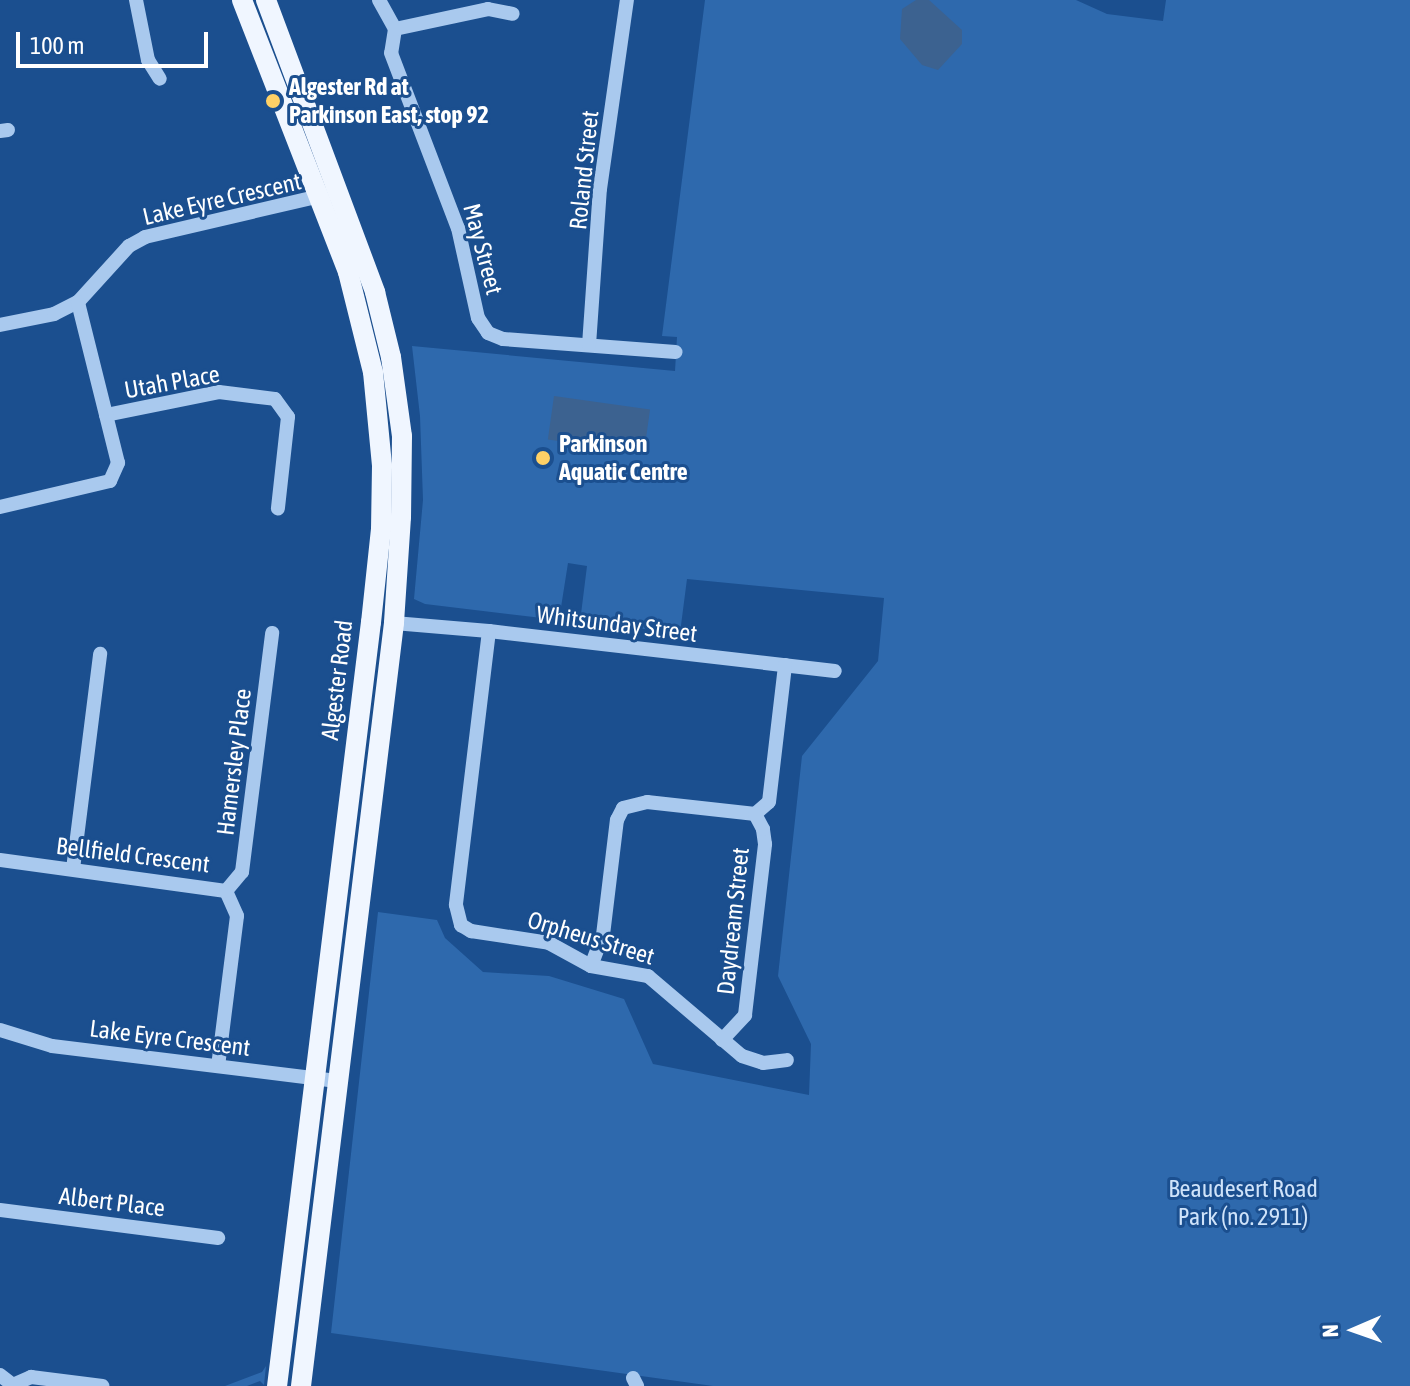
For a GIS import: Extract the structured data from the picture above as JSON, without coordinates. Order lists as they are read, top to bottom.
{
  "streets": {
    "main road": ["Algester Road"],
    "street": [
      "Roland Street",
      "Lake Eyre Crescent",
      "May Street",
      "Utah Place",
      "Whitsunday Street",
      "Hamersley Place",
      "Bellfield Crescent",
      "Daydream Street",
      "Orpheus Street",
      "Albert Place"
    ]
  },
  "crossings": [
    ["Roland Street", "May Street"],
    ["Lake Eyre Crescent", "Algester Road"],
    ["Lake Eyre Crescent", "Bellfield Crescent"],
    ["Whitsunday Street", "Algester Road"],
    ["Whitsunday Street", "Daydream Street"],
    ["Whitsunday Street", "Orpheus Street"],
    ["Hamersley Place", "Bellfield Crescent"],
    ["Daydream Street", "Orpheus Street"]
  ],
  "parks": ["Beaudesert Road Park (no. 2911)"],
  "places": ["Algester Rd at Parkinson East, stop 92", "Parkinson Aquatic Centre"],
  "scale_bar": "100 m",
  "north": "left"
}
